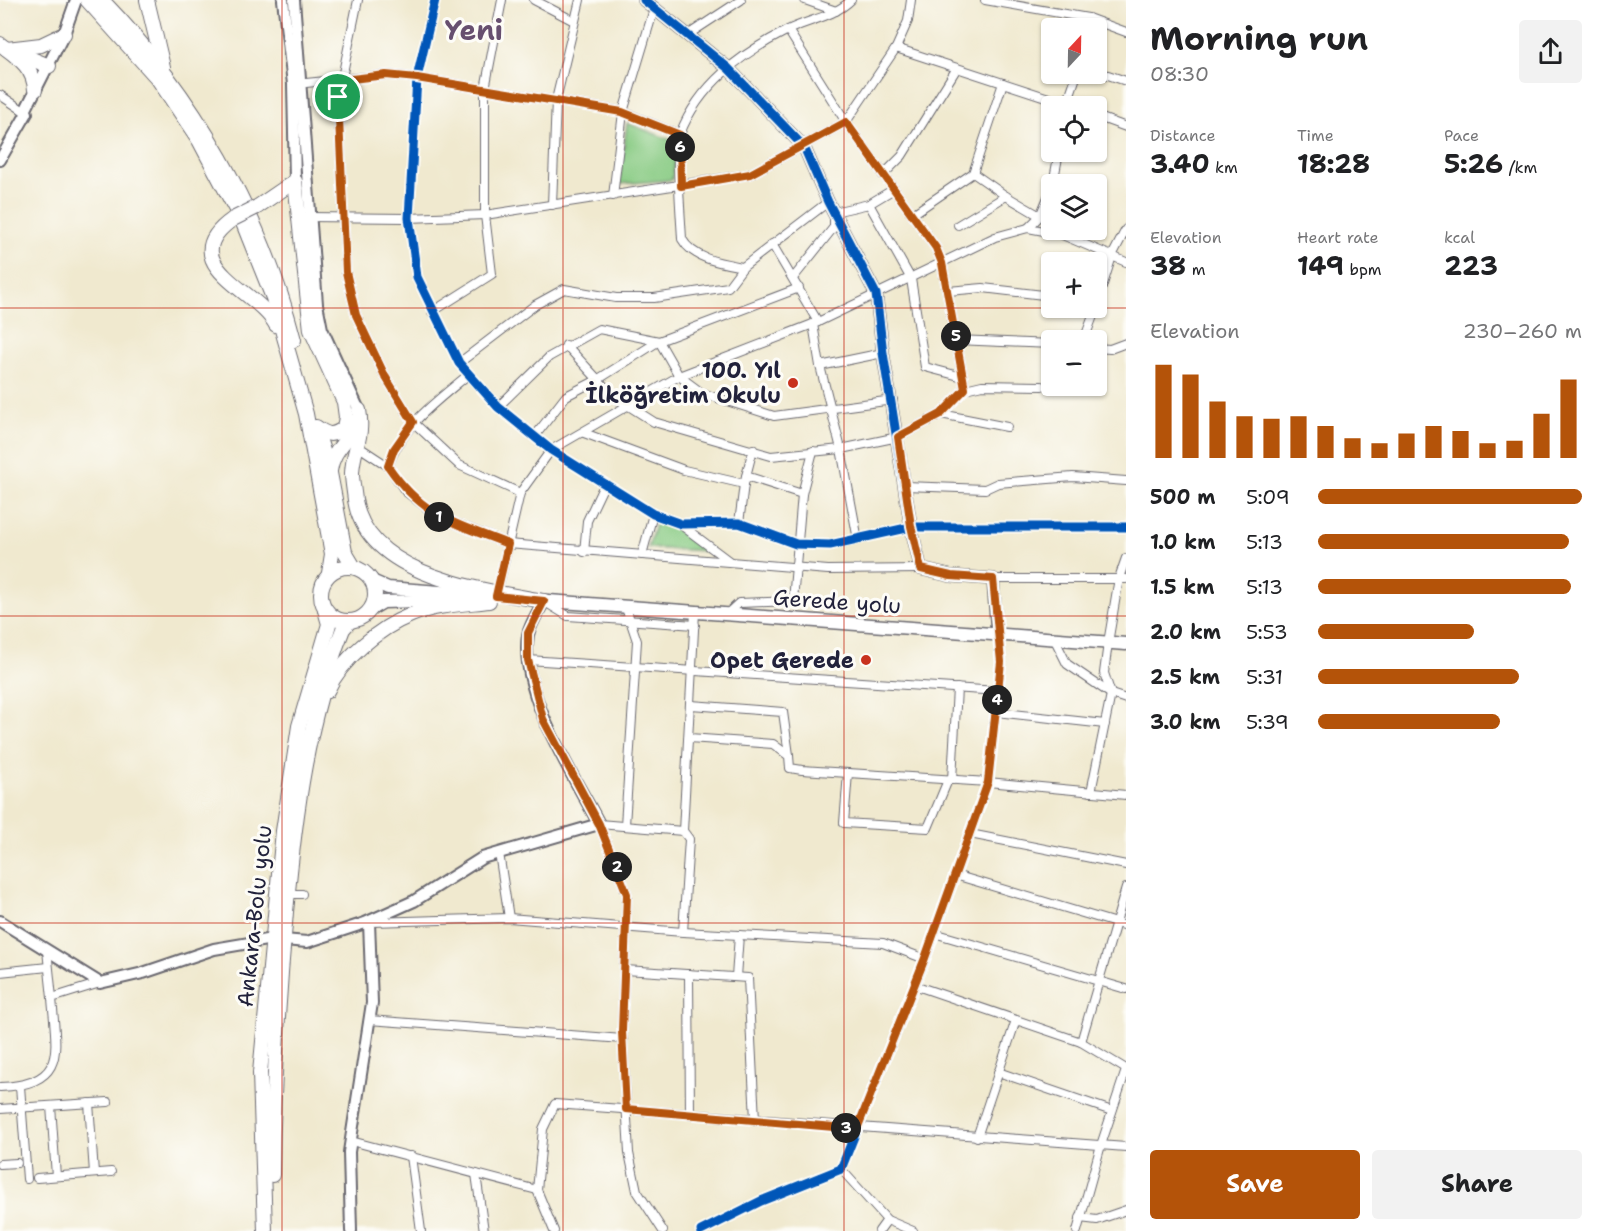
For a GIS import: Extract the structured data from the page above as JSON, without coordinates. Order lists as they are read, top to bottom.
{
  "streets": {
    "highway": ["Ankara-Bolu yolu"],
    "main road": ["Gerede yolu"]
  },
  "districts": ["Yeni"],
  "places": ["100. Yıl İlköğretim Okulu", "Opet Gerede"],
  "north": "top",
  "page": {
    "heading": ["Morning run", "08:30"],
    "map_buttons": ["+", "−"],
    "stats": [
      ["Distance", "3.40 km"],
      ["Time", "18:28"],
      ["Pace", "5:26 /km"],
      ["Elevation", "38 m"],
      ["Heart rate", "149 bpm"],
      ["kcal", "223"]
    ],
    "pins": [
      "6",
      "5",
      "1",
      "4",
      "2",
      "3"
    ],
    "chart": ["Elevation", "230–260 m"],
    "list": [
      {
        "name": "500 m",
        "note": "5:09"
      },
      {
        "name": "1.0 km",
        "note": "5:13"
      },
      {
        "name": "1.5 km",
        "note": "5:13"
      },
      {
        "name": "2.0 km",
        "note": "5:53"
      },
      {
        "name": "2.5 km",
        "note": "5:31"
      },
      {
        "name": "3.0 km",
        "note": "5:39"
      }
    ],
    "buttons": ["Save", "Share"]
  }
}
